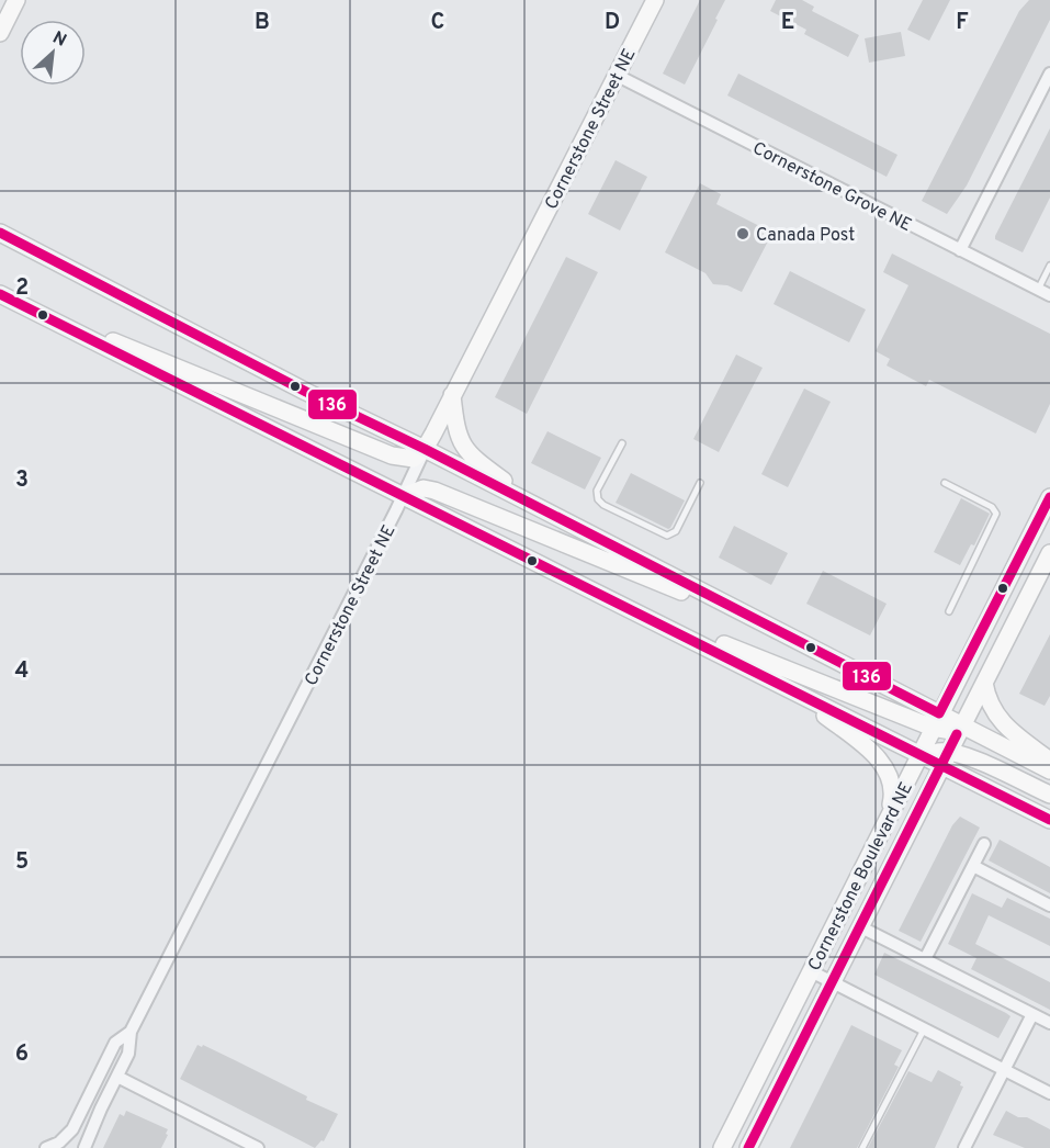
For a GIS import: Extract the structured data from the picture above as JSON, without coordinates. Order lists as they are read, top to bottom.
{
  "streets": {
    "main road": ["Cornerstone Street NE", "Cornerstone Boulevard NE"],
    "street": ["Cornerstone Grove NE"]
  },
  "crossings": [
    ["Cornerstone Street NE", "Cornerstone Grove NE"]
  ],
  "places": ["Canada Post"],
  "lines": ["transit line 136"],
  "north": "top right",
  "grid": {
    "columns": [
      "B",
      "C",
      "D",
      "E",
      "F"
    ],
    "rows": [
      "2",
      "3",
      "4",
      "5",
      "6"
    ]
  }
}
